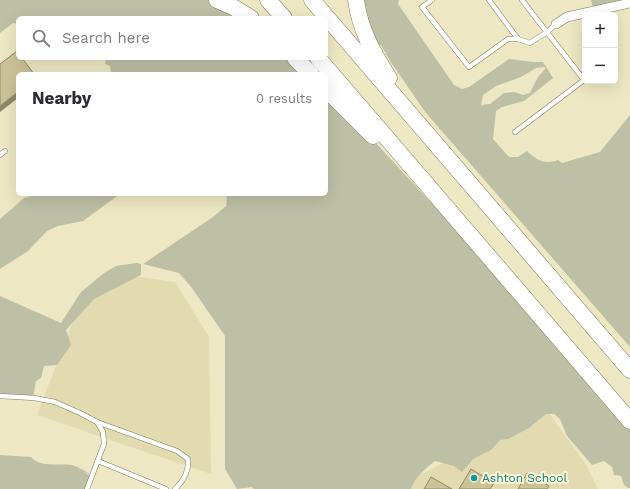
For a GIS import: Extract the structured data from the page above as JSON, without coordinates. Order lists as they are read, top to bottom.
{
  "places": ["Ashton School"],
  "page": {
    "map_buttons": ["+", "−"],
    "search": "Search here",
    "heading": ["Nearby", "0 results"]
  }
}
